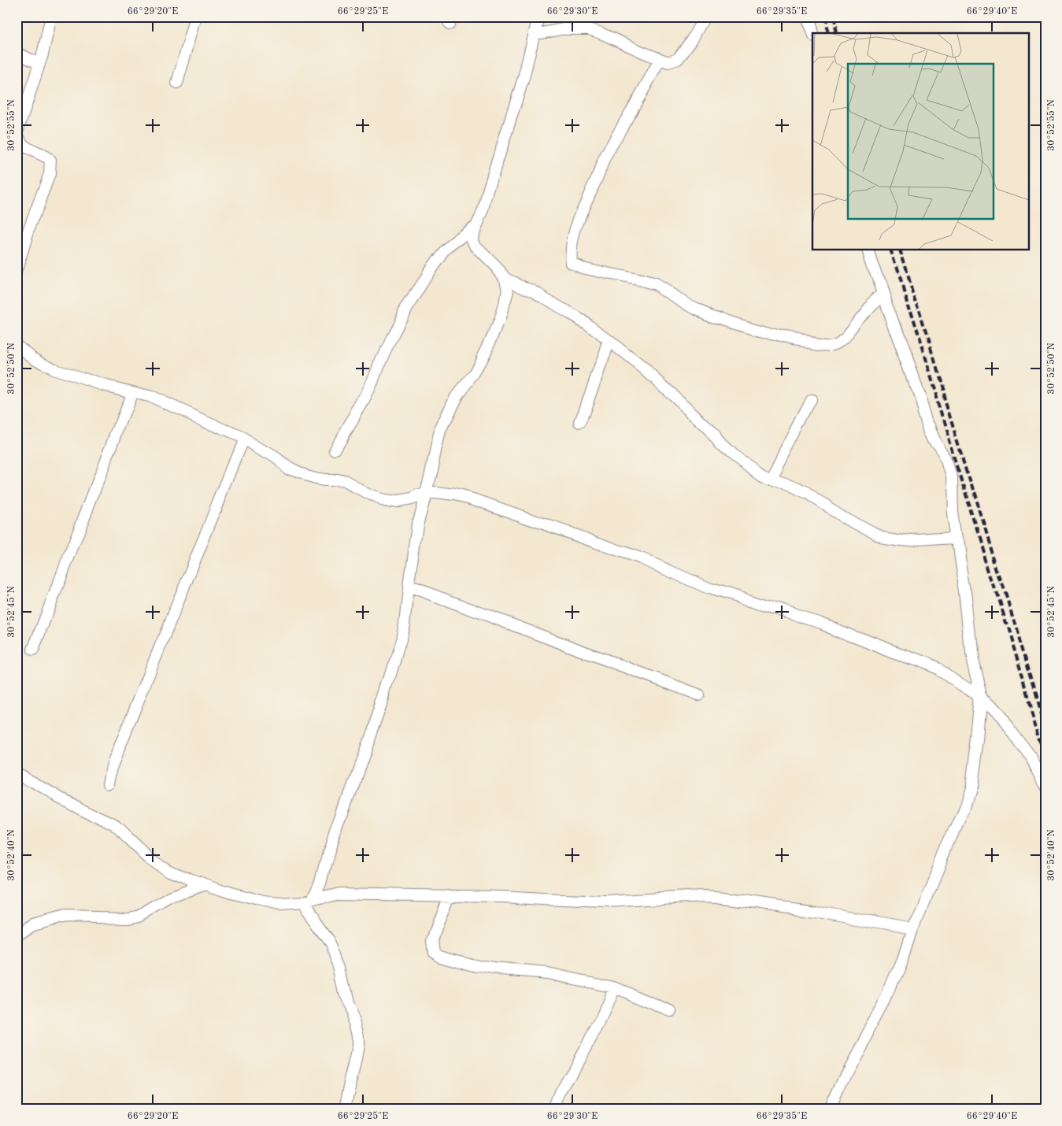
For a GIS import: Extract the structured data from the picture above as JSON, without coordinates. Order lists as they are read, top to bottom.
{
  "coordinates": [
    "66°29'20\"E",
    "66°29'25\"E",
    "66°29'30\"E",
    "66°29'35\"E",
    "66°29'40\"E",
    "30°52'55\"N",
    "30°52'50\"N",
    "30°52'45\"N",
    "30°52'40\"N"
  ]
}
